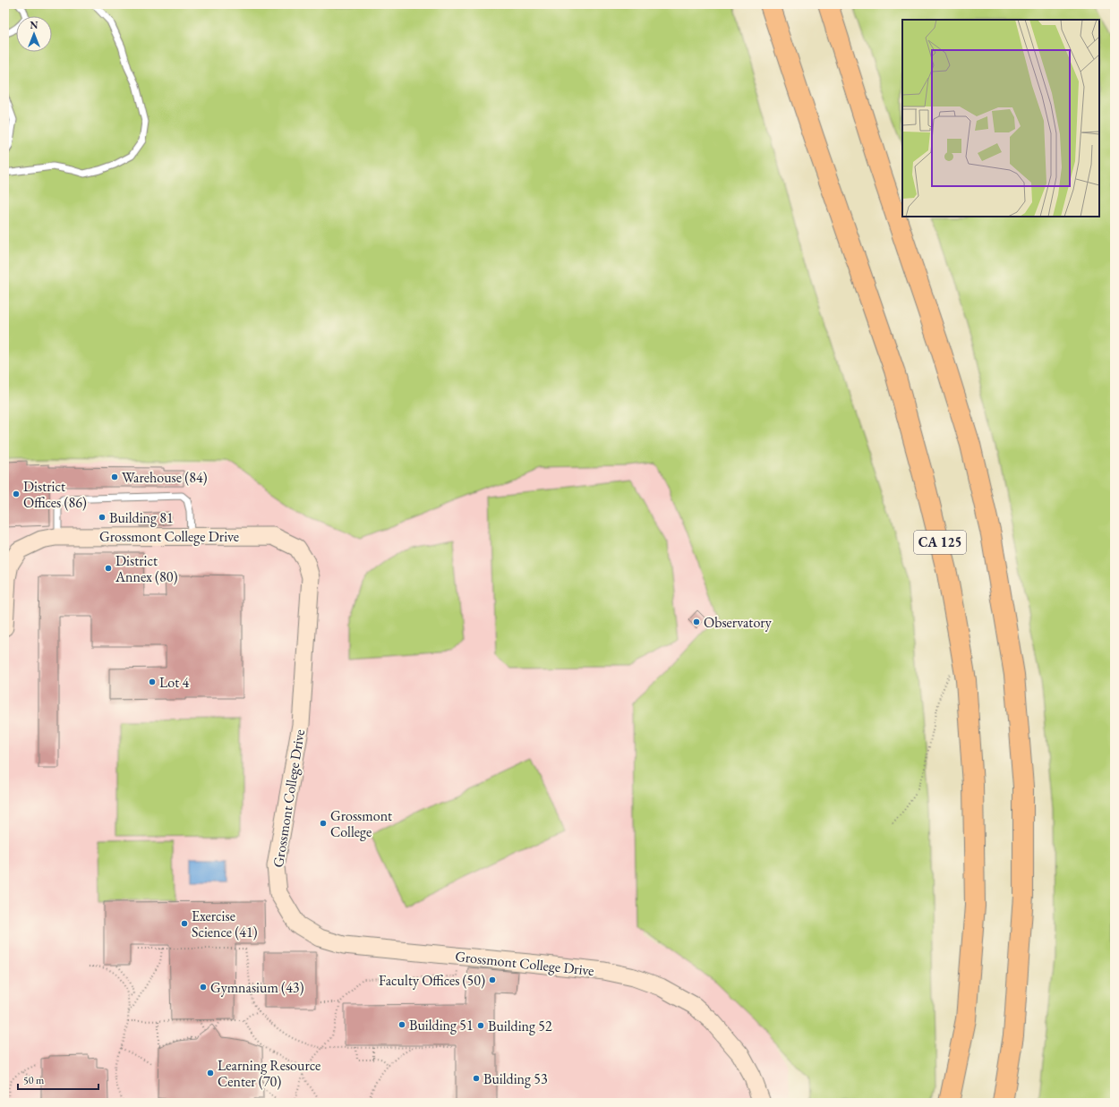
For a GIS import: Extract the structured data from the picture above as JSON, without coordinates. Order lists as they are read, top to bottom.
{
  "streets": {
    "highway": ["CA 125"],
    "street": ["Grossmont College Drive"]
  },
  "places": [
    "Warehouse (84)",
    "District Offices (86)",
    "Building 81",
    "District Annex (80)",
    "Observatory",
    "Lot 4",
    "Grossmont College",
    "Exercise Science (41)",
    "Faculty Offices (50)",
    "Gymnasium (43)",
    "Building 51",
    "Building 52",
    "Learning Resource Center (70)",
    "Building 53"
  ],
  "scale_bar": "50 m",
  "north": "top"
}
